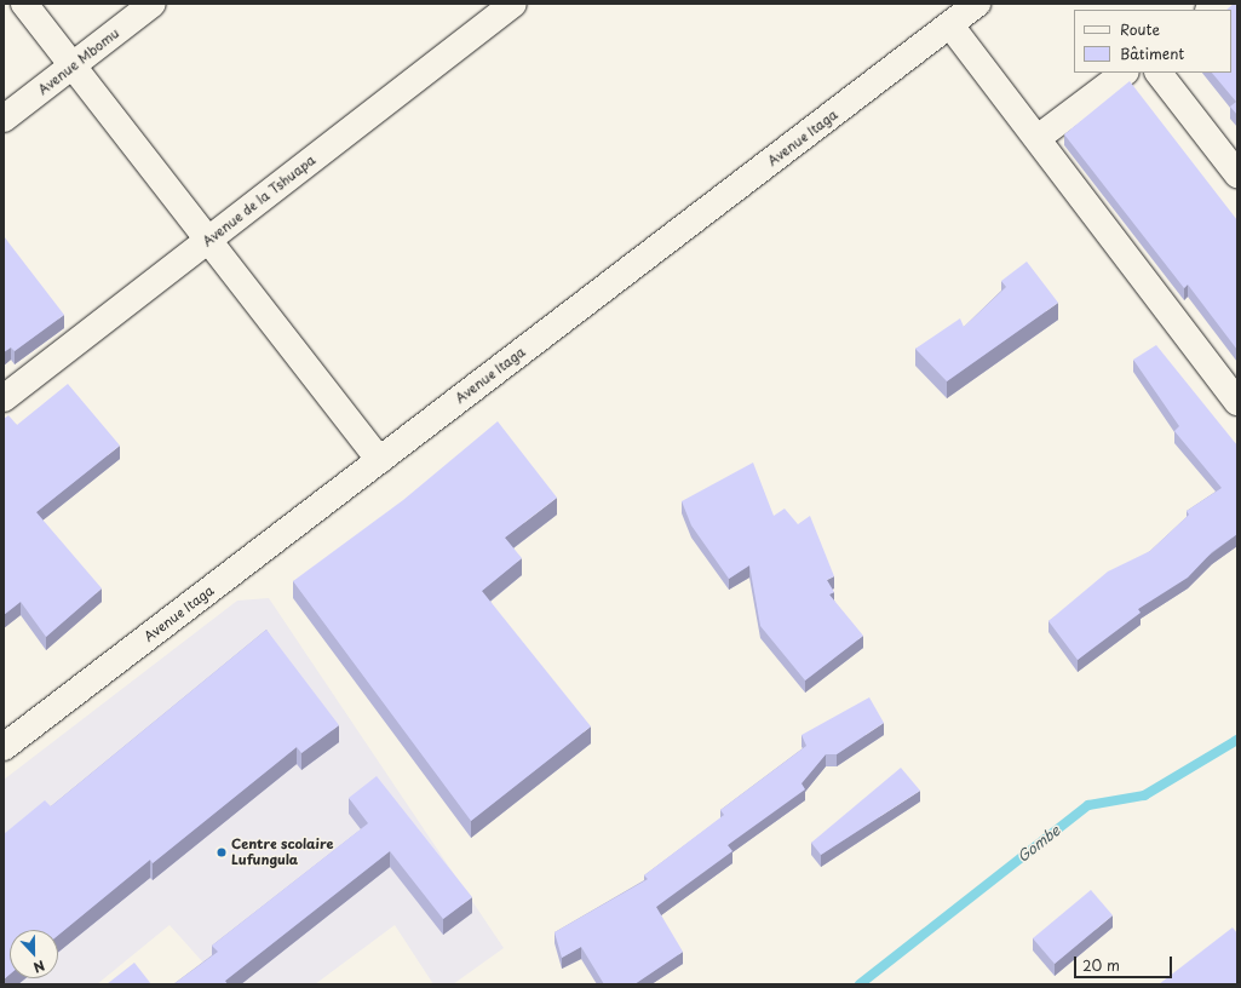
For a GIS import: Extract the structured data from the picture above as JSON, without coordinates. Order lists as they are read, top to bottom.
{
  "streets": {
    "street": ["Avenue Mbomu", "Avenue Itaga", "Avenue de la Tshuapa"]
  },
  "water": ["Gombe"],
  "places": ["Centre scolaire Lufungula"],
  "legend": ["Route", "Bâtiment"],
  "scale_bar": "20 m",
  "north": "bottom"
}
